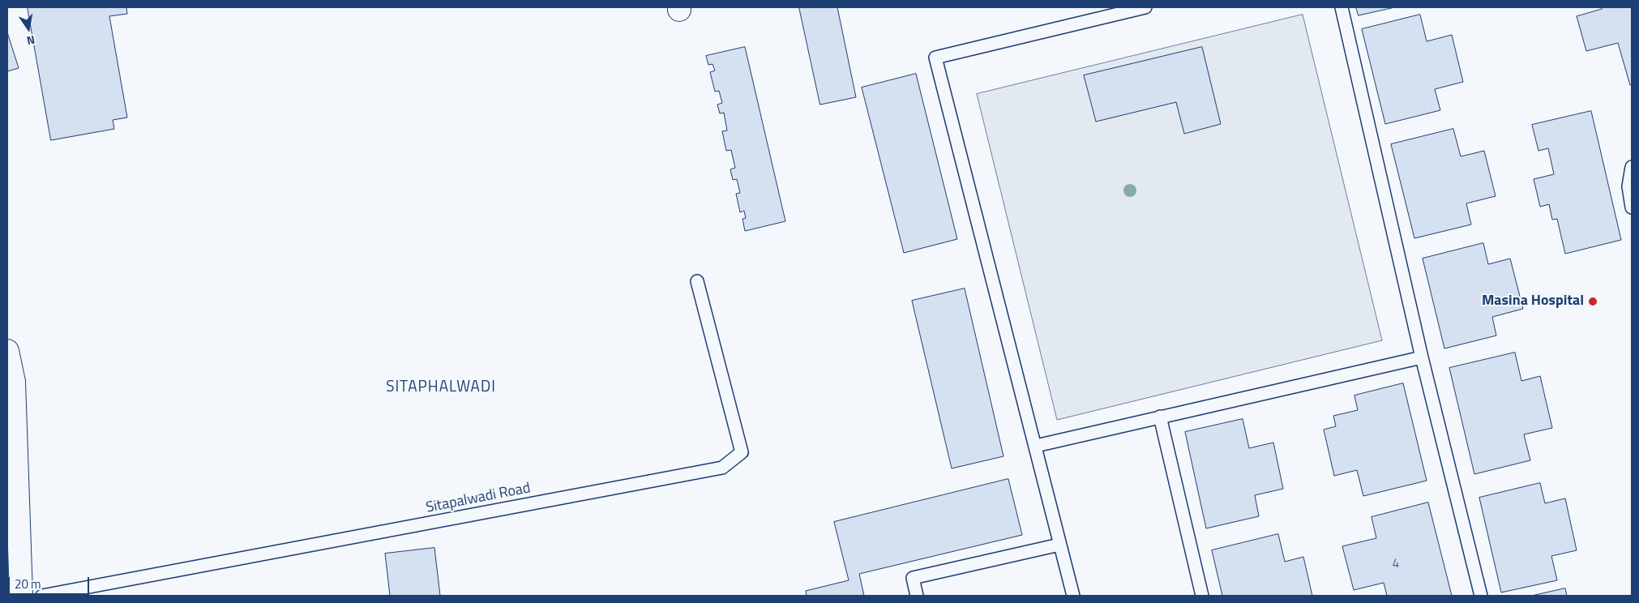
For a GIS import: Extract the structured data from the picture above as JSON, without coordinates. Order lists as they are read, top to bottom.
{
  "streets": {
    "lane": ["Sitapalwadi Road"]
  },
  "districts": ["SITAPHALWADI"],
  "places": ["Masina Hospital"],
  "house_numbers": ["4"],
  "scale_bar": "20 m",
  "north": "bottom"
}
